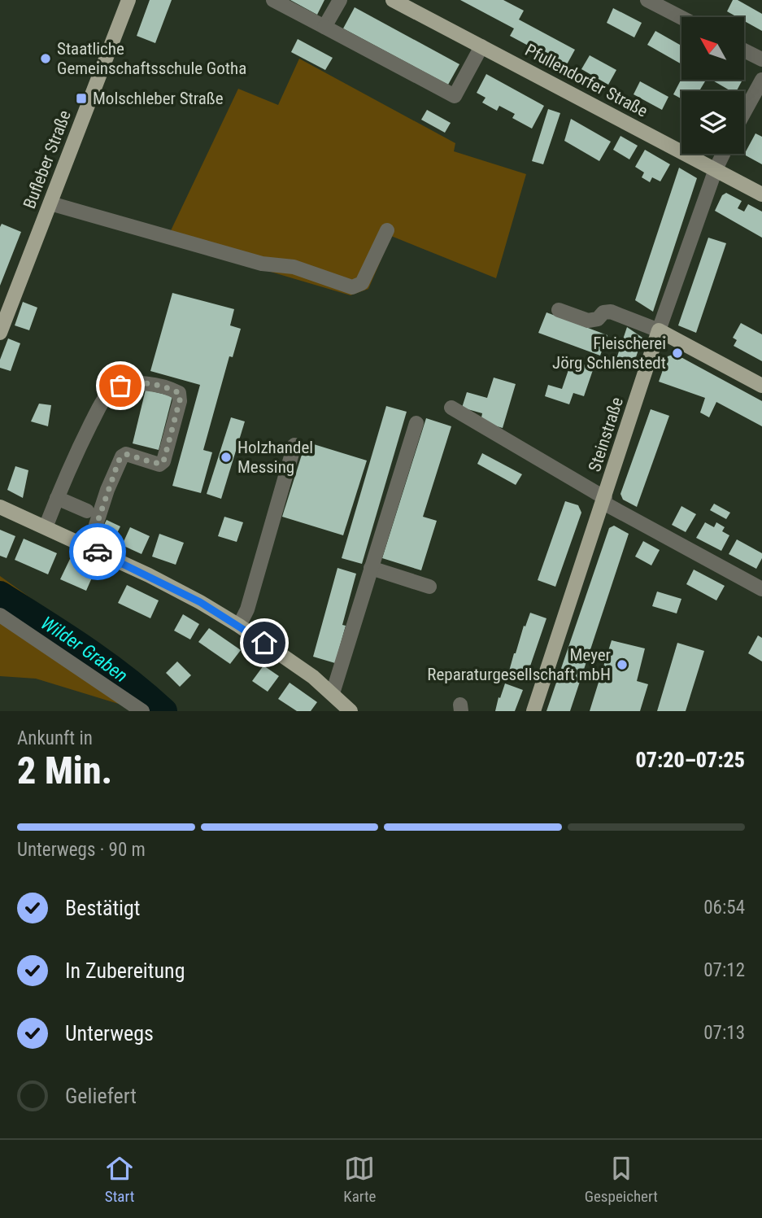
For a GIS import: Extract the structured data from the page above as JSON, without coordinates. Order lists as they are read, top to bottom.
{
  "streets": {
    "main road": ["Pfullendorfer Straße", "Bufleber Straße", "Steinstraße"]
  },
  "crossings": [
    ["Pfullendorfer Straße", "Steinstraße"]
  ],
  "water": ["Wilder Graben"],
  "places": {
    "other": [
      "Staatliche Gemeinschaftsschule Gotha",
      "Fleischerei Jörg Schlenstedt",
      "Holzhandel Messing",
      "Meyer Reparaturgesellschaft mbH"
    ],
    "transit": ["Molschleber Straße"]
  },
  "north": "top left",
  "page": {
    "heading": ["2 Min.", "Ankunft in", "07:20–07:25"],
    "bar": "Unterwegs · 90 m",
    "list": [
      ["Bestätigt", "06:54"],
      ["In Zubereitung", "07:12"],
      ["Unterwegs", "07:13"],
      "Geliefert"
    ],
    "tabs": ["Start", "Karte", "Gespeichert"]
  }
}
